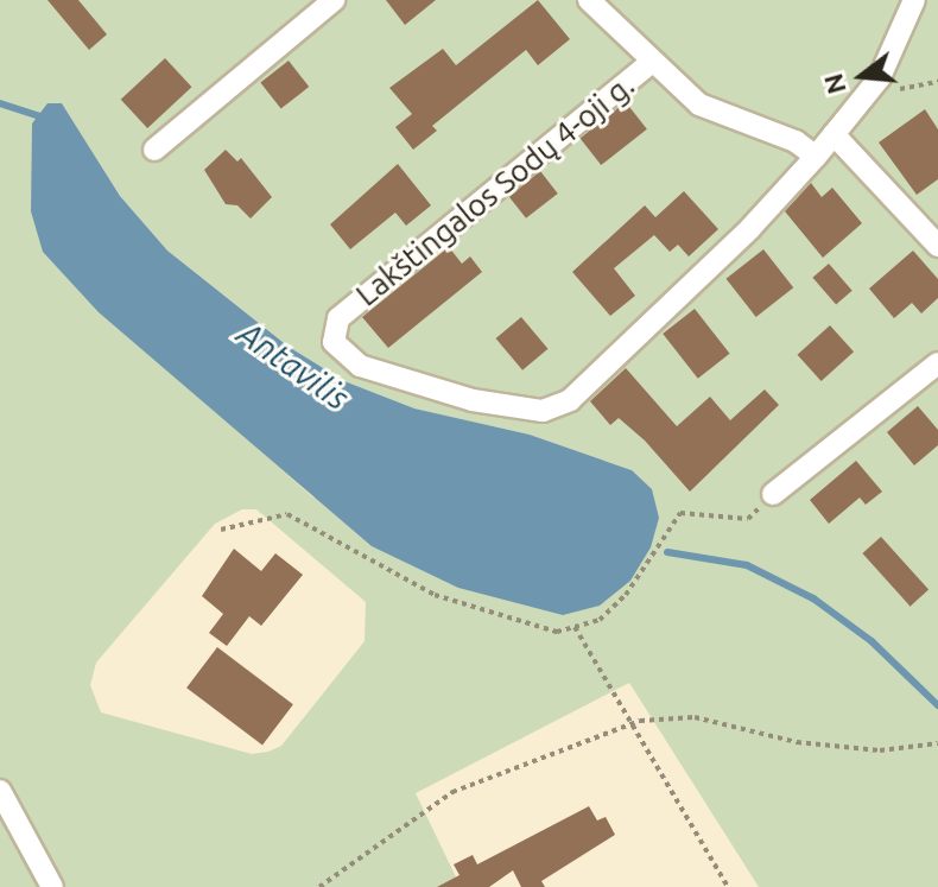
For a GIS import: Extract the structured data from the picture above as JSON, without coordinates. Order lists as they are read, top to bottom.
{
  "streets": {
    "street": ["Lakštingalos Sodų 4-oji g."]
  },
  "water": ["Antavilis"],
  "north": "left"
}
